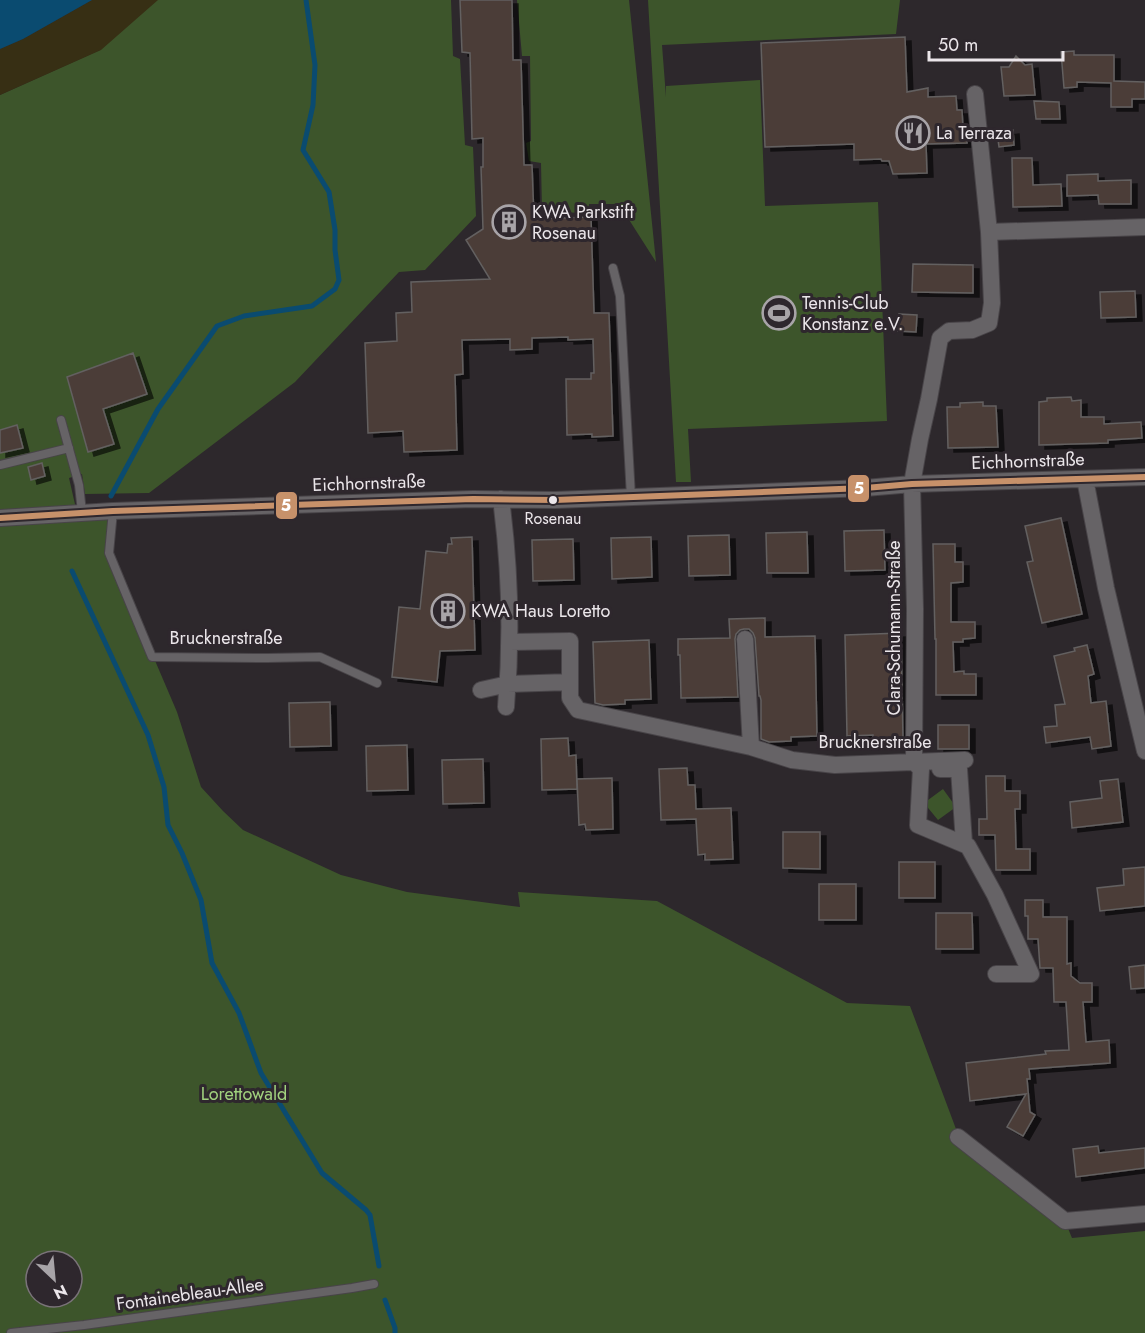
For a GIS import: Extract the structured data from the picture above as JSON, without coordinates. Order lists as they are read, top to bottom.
{
  "streets": {
    "street": ["Eichhornstraße", "Clara-Schumann-Straße", "Brucknerstraße"],
    "lane": ["Fontainebleau-Allee"]
  },
  "crossings": [
    ["Eichhornstraße", "Clara-Schumann-Straße"],
    ["Eichhornstraße", "Brucknerstraße"],
    ["Clara-Schumann-Straße", "Brucknerstraße"]
  ],
  "parks": ["Lorettowald"],
  "places": {
    "restaurant": ["La Terraza"],
    "building": ["KWA Parkstift Rosenau", "KWA Haus Loretto"],
    "sports": ["Tennis-Club Konstanz e.V."],
    "other": ["Rosenau"]
  },
  "lines": ["transit line 5"],
  "scale_bar": "50 m",
  "north": "bottom right"
}
